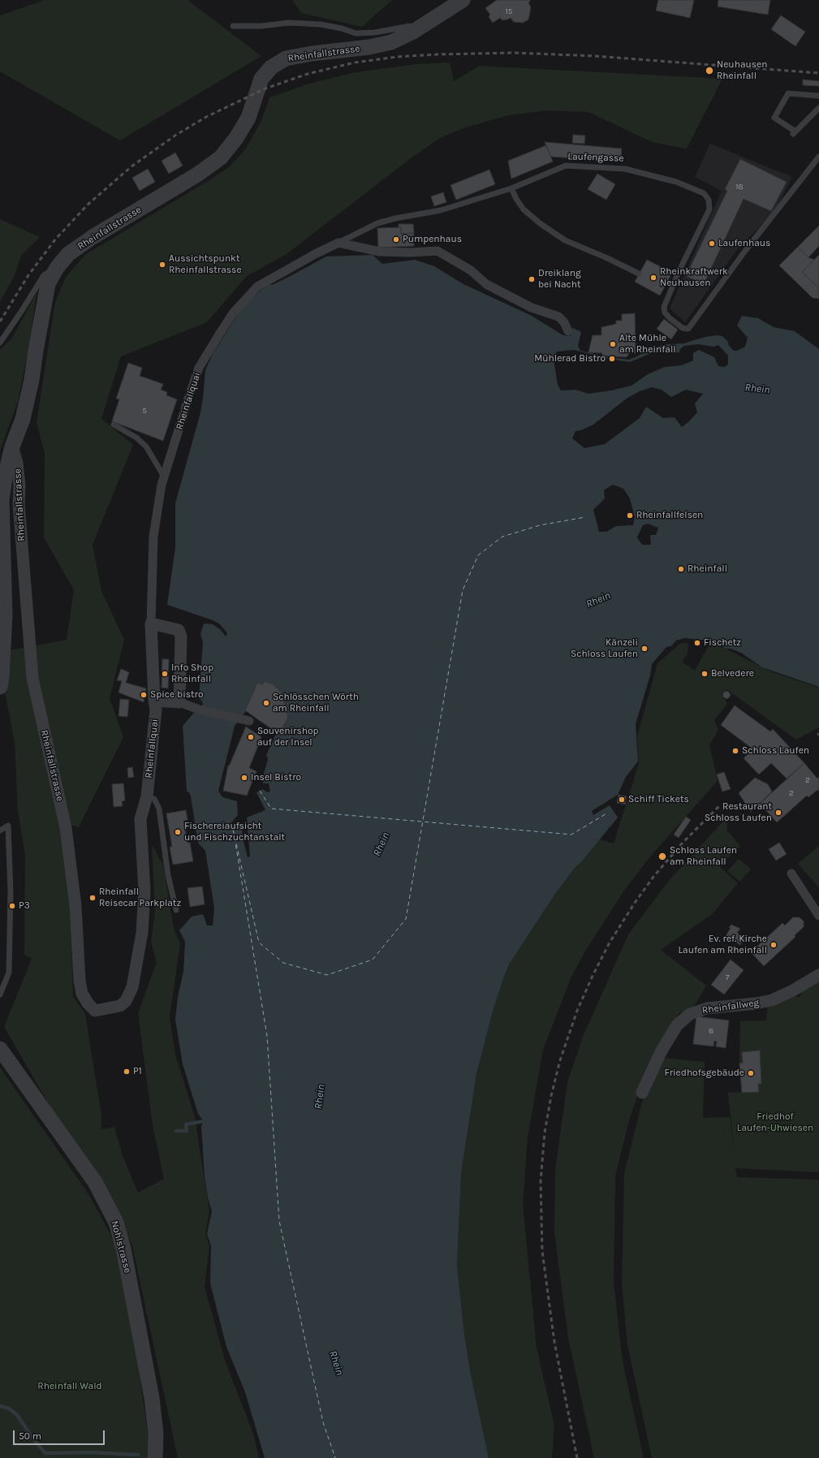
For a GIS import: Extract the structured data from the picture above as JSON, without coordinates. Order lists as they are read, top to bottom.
{
  "streets": {
    "street": [
      "Rheinfallstrasse",
      "Rheinfallquai",
      "Rheinfallweg",
      "Nohlstrasse"
    ],
    "lane": ["Laufengasse"]
  },
  "crossings": [
    ["Rheinfallstrasse", "Rheinfallquai"],
    ["Laufengasse", "Rheinfallquai"]
  ],
  "water": ["Rhein"],
  "parks": ["Friedhof Laufen-Uhwiesen", "Rheinfall Wald"],
  "places": [
    "Neuhausen Rheinfall",
    "Pumpenhaus",
    "Laufenhaus",
    "Aussichtspunkt Rheinfallstrasse",
    "Rheinkraftwerk Neuhausen",
    "Dreiklang bei Nacht",
    "Alte Mühle am Rheinfall",
    "Mühlerad Bistro",
    "Rheinfallfelsen",
    "Rheinfall",
    "Fischetz",
    "Känzeli Schloss Laufen",
    "Info Shop Rheinfall",
    "Belvedere",
    "Spice bistro",
    "Schlösschen Wörth am Rheinfall",
    "Souvenirshop auf der Insel",
    "Schloss Laufen",
    "Insel Bistro",
    "Schiff Tickets",
    "Restaurant Schloss Laufen",
    "Fischereiaufsicht und Fischzuchtanstalt",
    "Schloss Laufen am Rheinfall",
    "Rheinfall Reisecar Parkplatz",
    "P3",
    "Ev. ref. Kirche Laufen am Rheinfall",
    "P1",
    "Friedhofsgebäude"
  ],
  "house_numbers": [
    "15",
    "18",
    "5",
    "2",
    "2",
    "7",
    "8"
  ],
  "scale_bar": "50 m"
}
